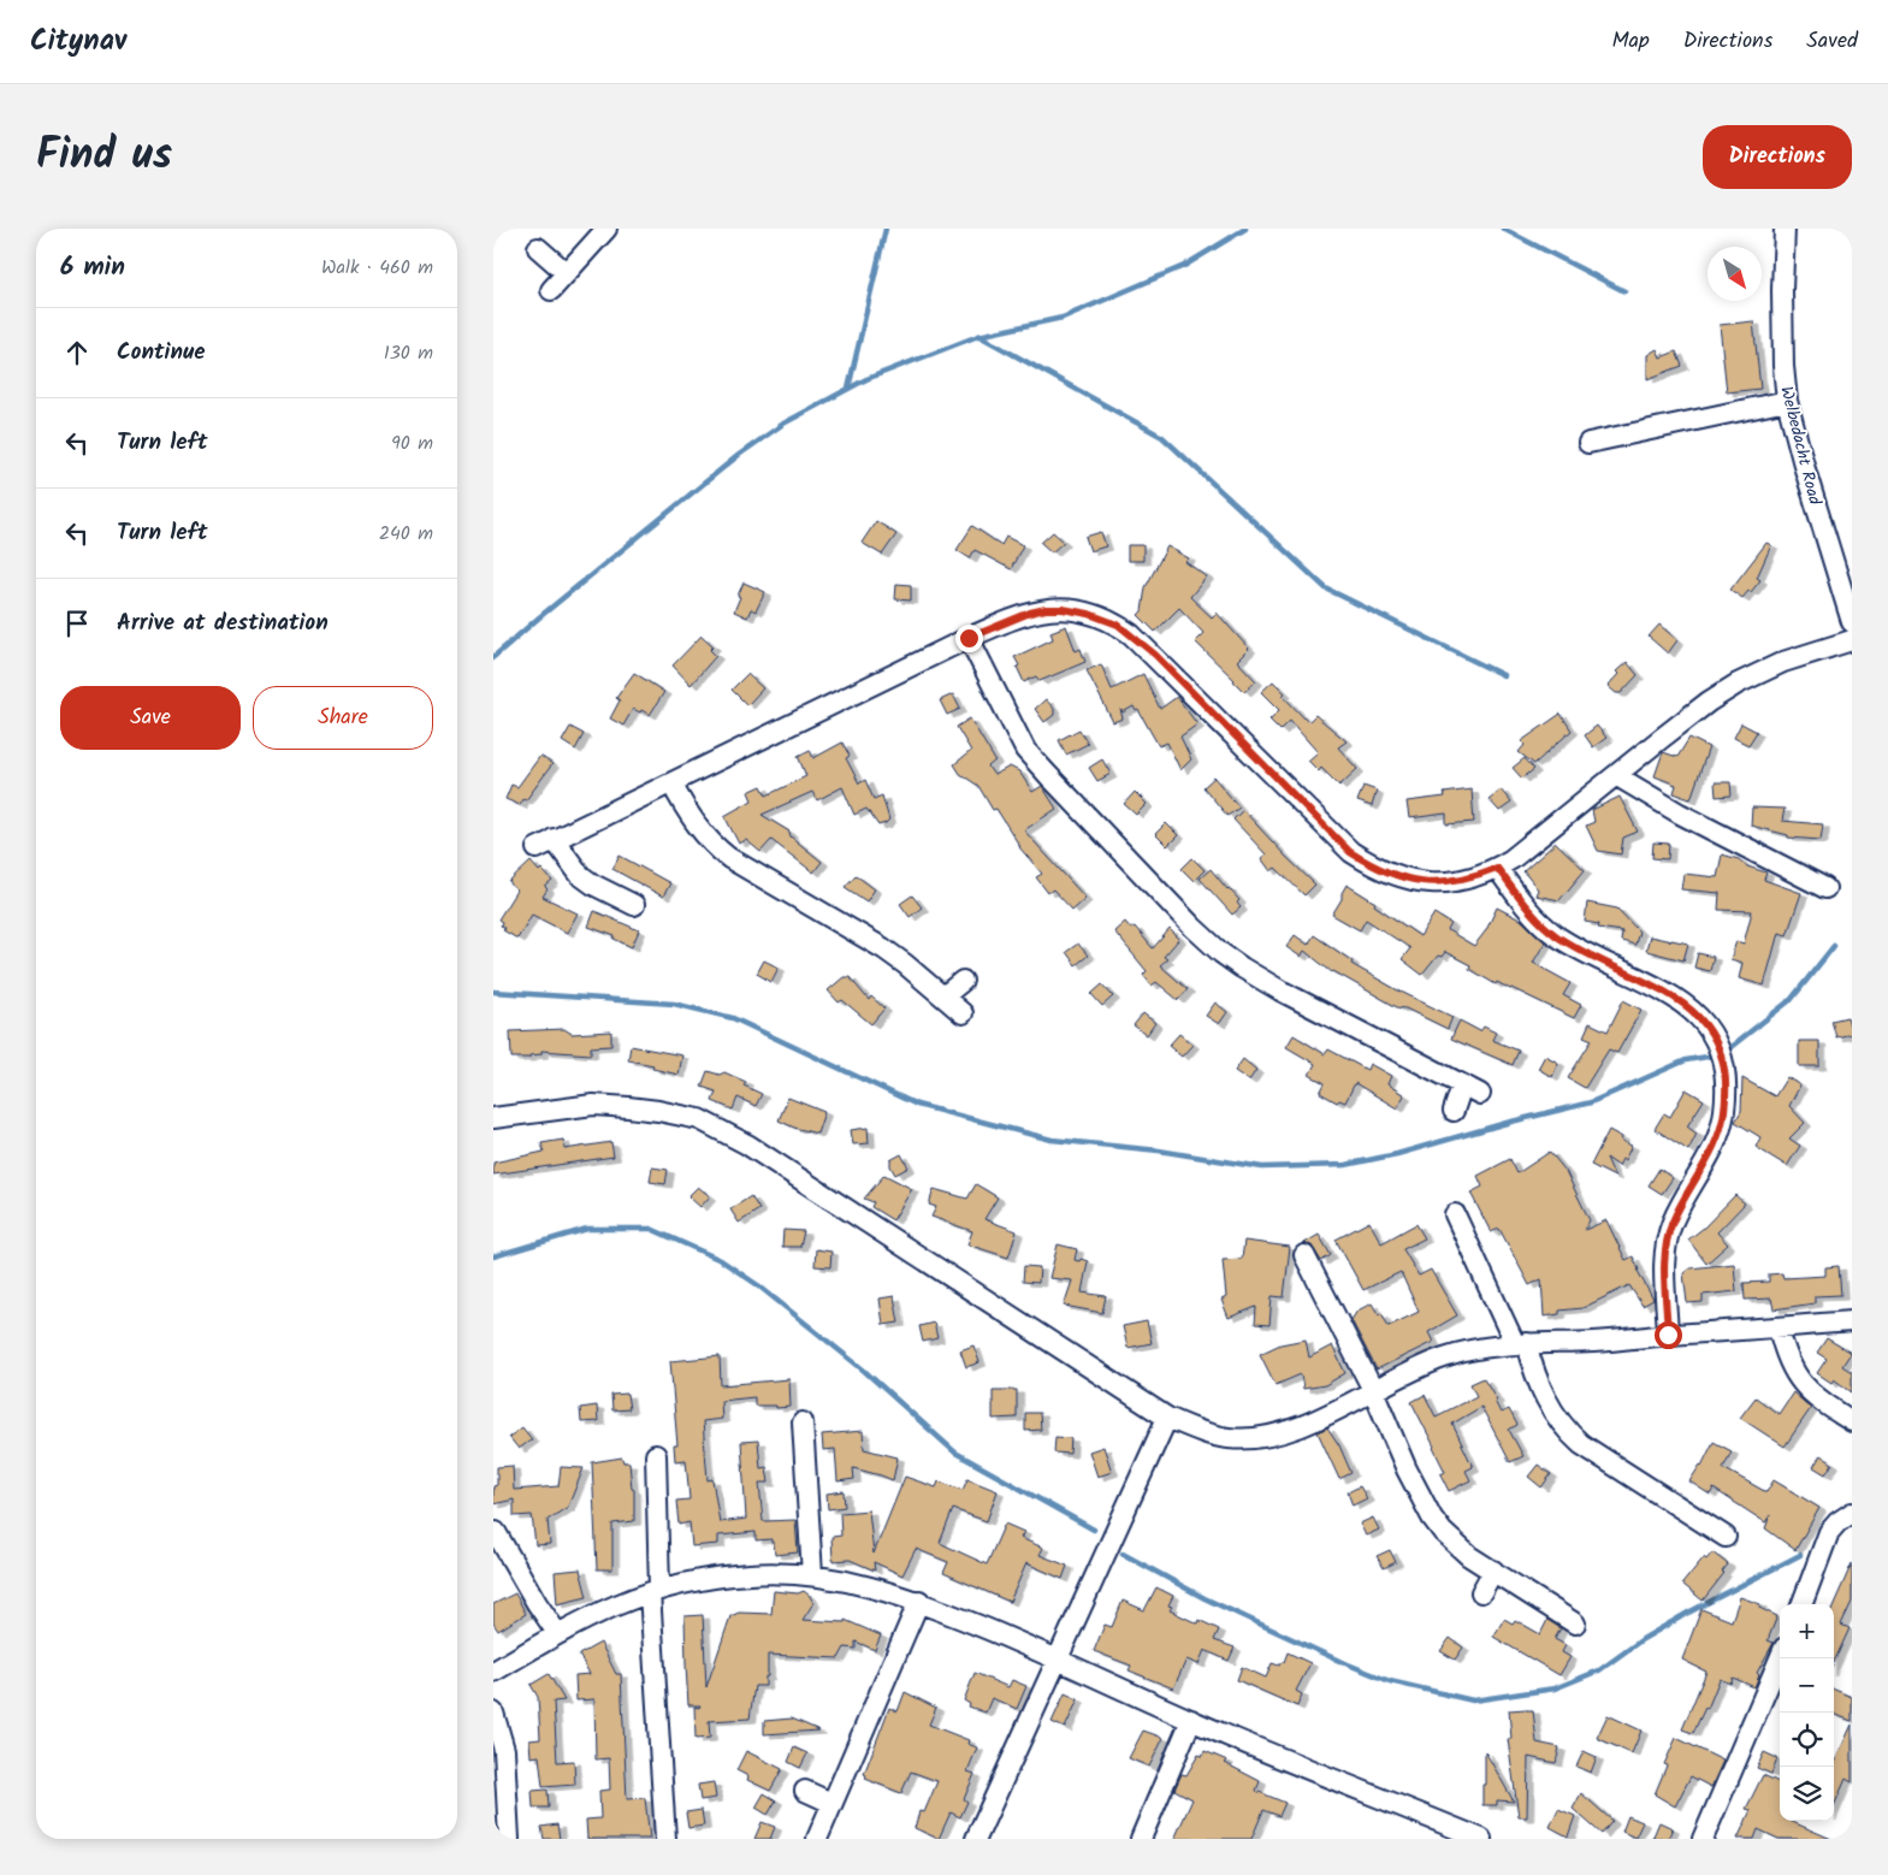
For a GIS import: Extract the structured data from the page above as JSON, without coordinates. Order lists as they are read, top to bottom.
{
  "streets": {
    "street": ["Welbedacht Road"]
  },
  "north": "bottom right",
  "page": {
    "header": "Citynav",
    "nav": ["Map", "Directions", "Saved"],
    "title": "Find us",
    "buttons": [
      "Directions",
      ["Save", "Share"]
    ],
    "heading": ["6 min", "Walk · 460 m"],
    "list": [
      ["Continue", "130 m"],
      ["Turn left", "90 m"],
      ["Turn left", "240 m"],
      "Arrive at destination"
    ],
    "map_buttons": ["+", "−"]
  }
}
